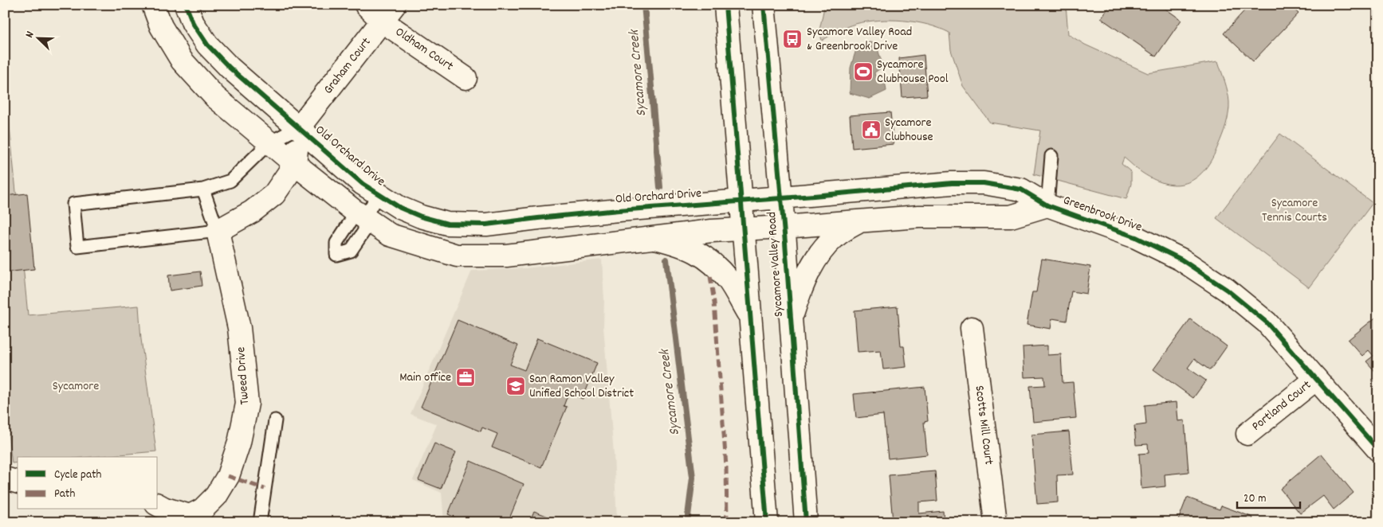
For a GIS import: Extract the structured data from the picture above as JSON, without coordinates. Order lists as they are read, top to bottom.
{
  "streets": {
    "street": [
      "Oldham Court",
      "Graham Court",
      "Old Orchard Drive",
      "Greenbrook Drive",
      "Sycamore Valley Road",
      "Tweed Drive",
      "Portland Court",
      "Scotts Mill Court"
    ]
  },
  "crossings": [
    ["Oldham Court", "Graham Court"],
    ["Graham Court", "Old Orchard Drive"],
    ["Old Orchard Drive", "Greenbrook Drive"],
    ["Old Orchard Drive", "Tweed Drive"],
    ["Greenbrook Drive", "Sycamore Valley Road"],
    ["Greenbrook Drive", "Portland Court"]
  ],
  "water": ["Sycamore Creek"],
  "parks": ["Sycamore Tennis Courts", "Sycamore"],
  "places": {
    "bus stop": ["Sycamore Valley Road & Greenbrook Drive"],
    "sports": ["Sycamore Clubhouse Pool"],
    "public building": ["Sycamore Clubhouse"],
    "office": ["Main office"],
    "school or university": ["San Ramon Valley Unified School District"]
  },
  "legend": ["Cycle path", "Path"],
  "scale_bar": "20 m",
  "north": "top left"
}
